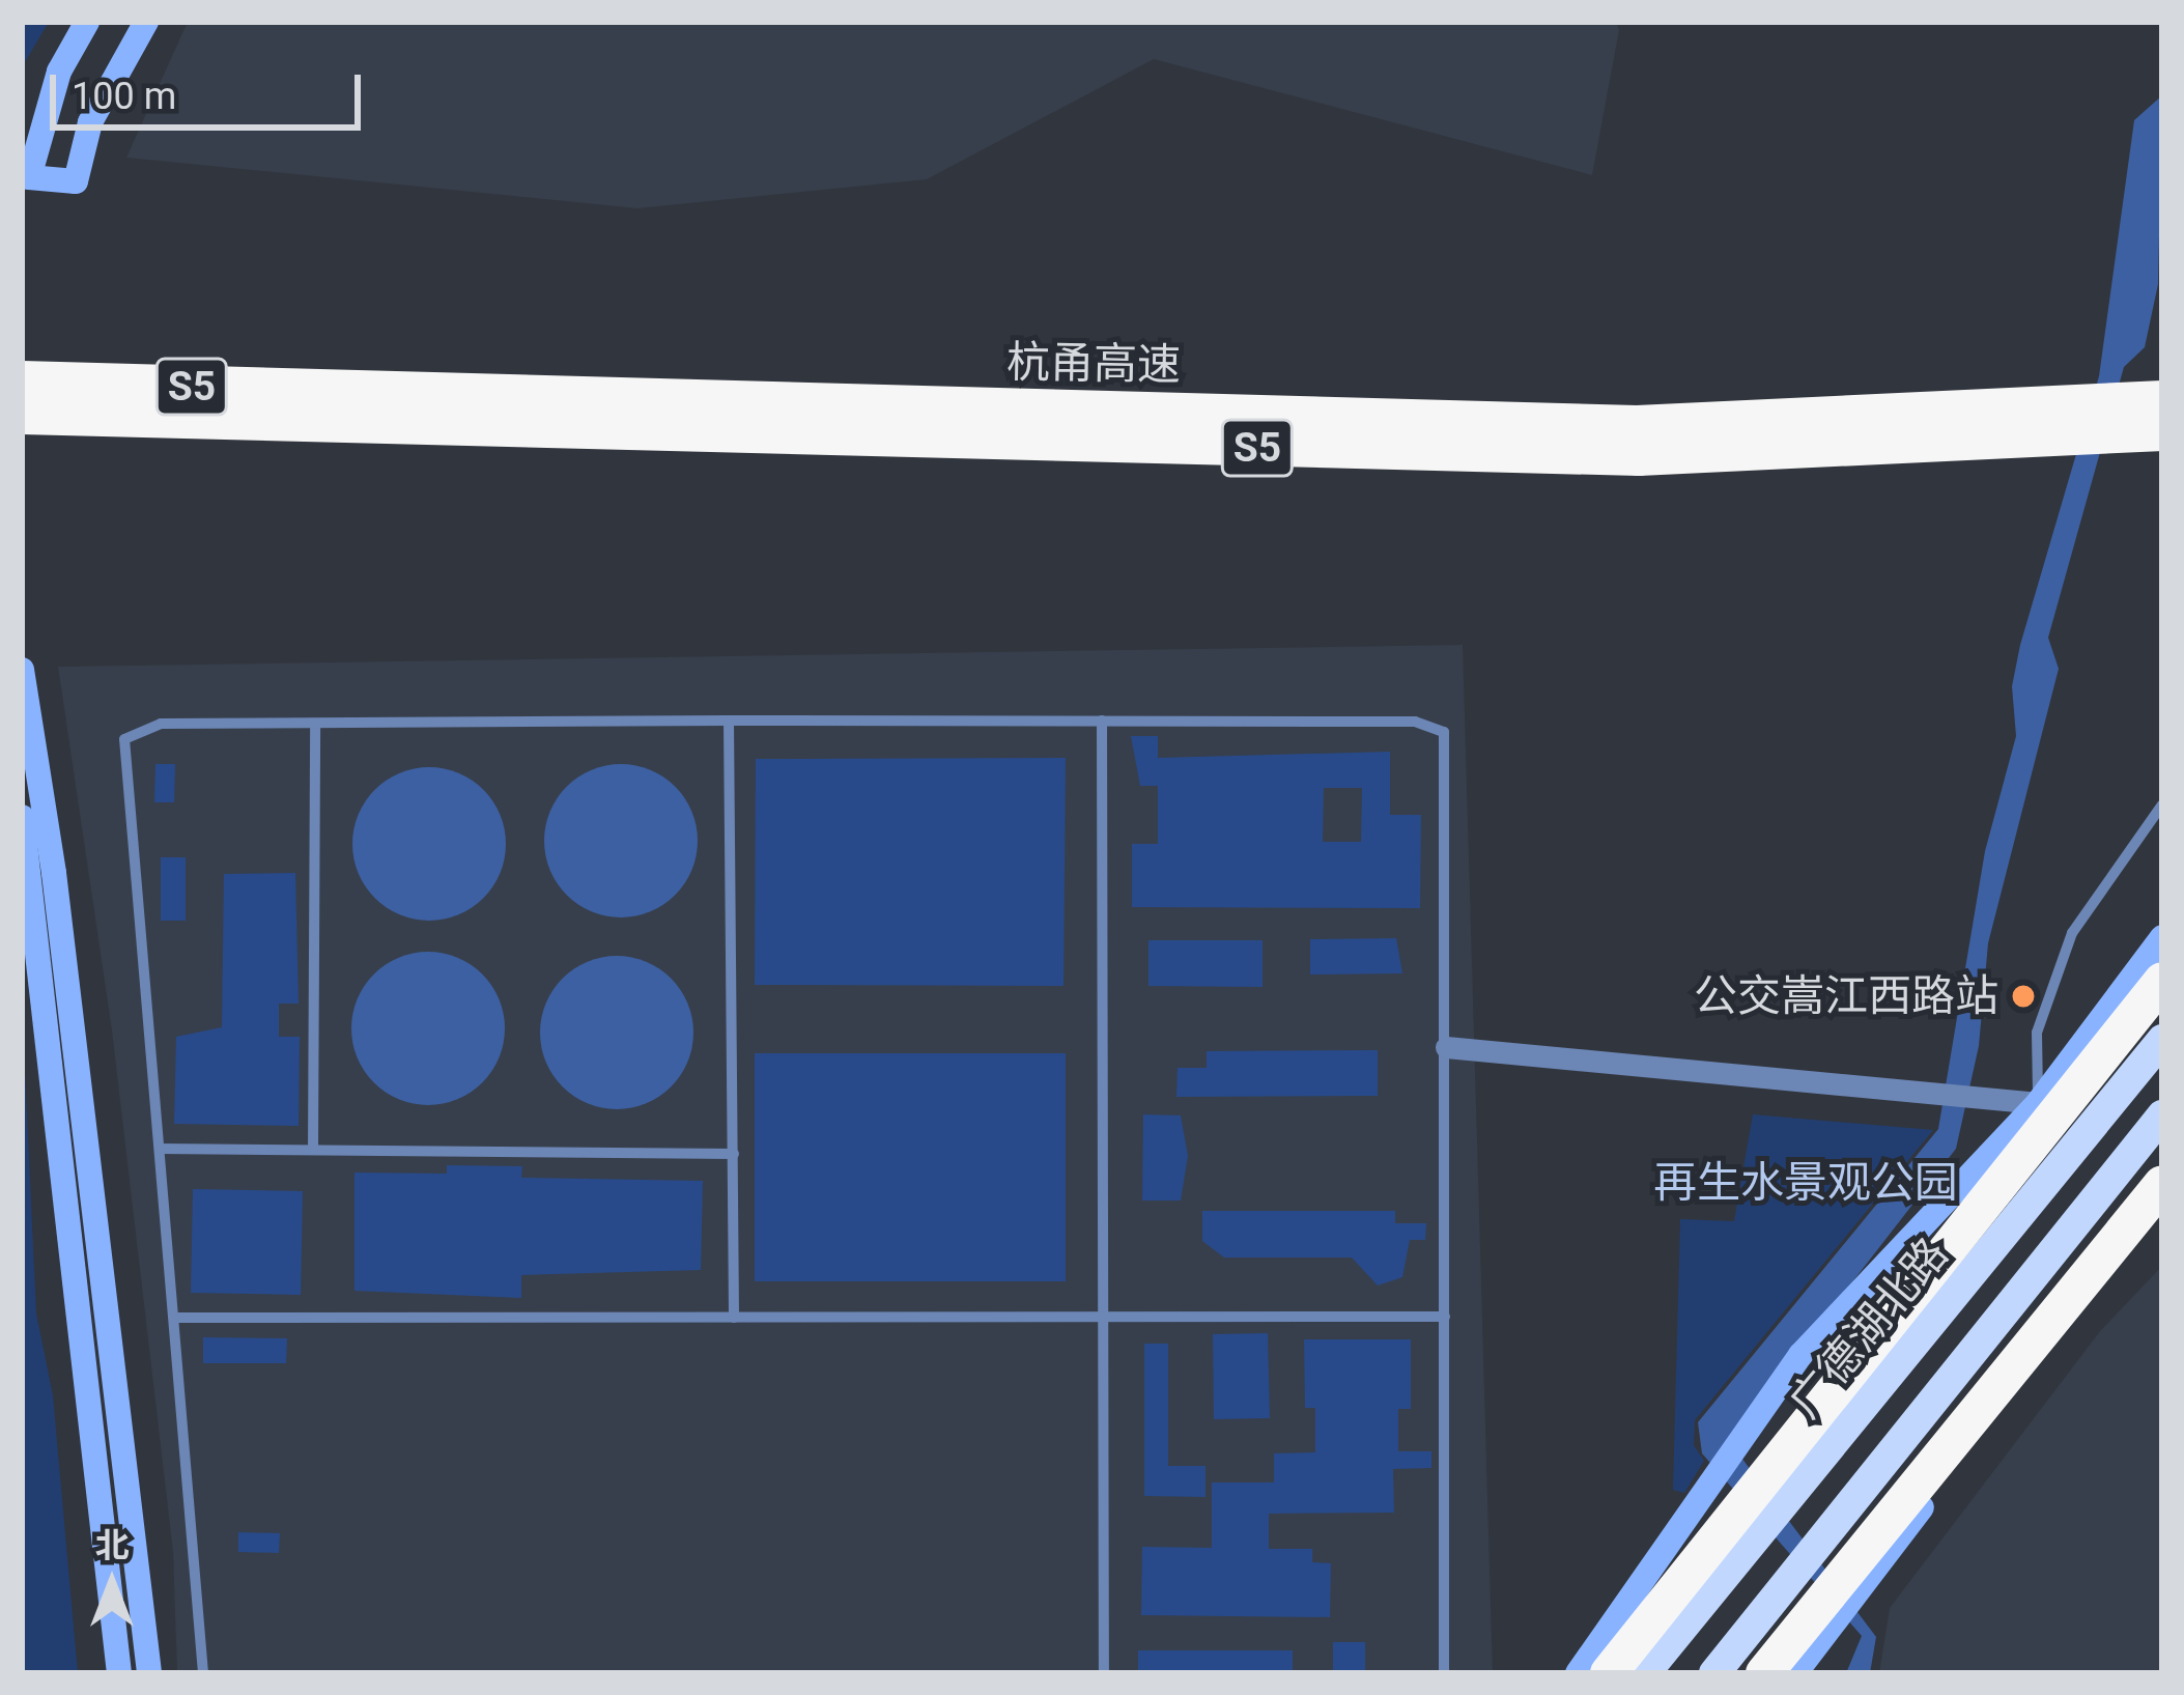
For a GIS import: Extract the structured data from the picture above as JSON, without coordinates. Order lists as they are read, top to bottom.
{
  "streets": {
    "highway": ["杭甬高速", "S5"],
    "main road": ["广德湖北路"]
  },
  "parks": ["再生水景观公园"],
  "places": ["公交嵩江西路站"],
  "scale_bar": "100 m",
  "north": "top"
}
